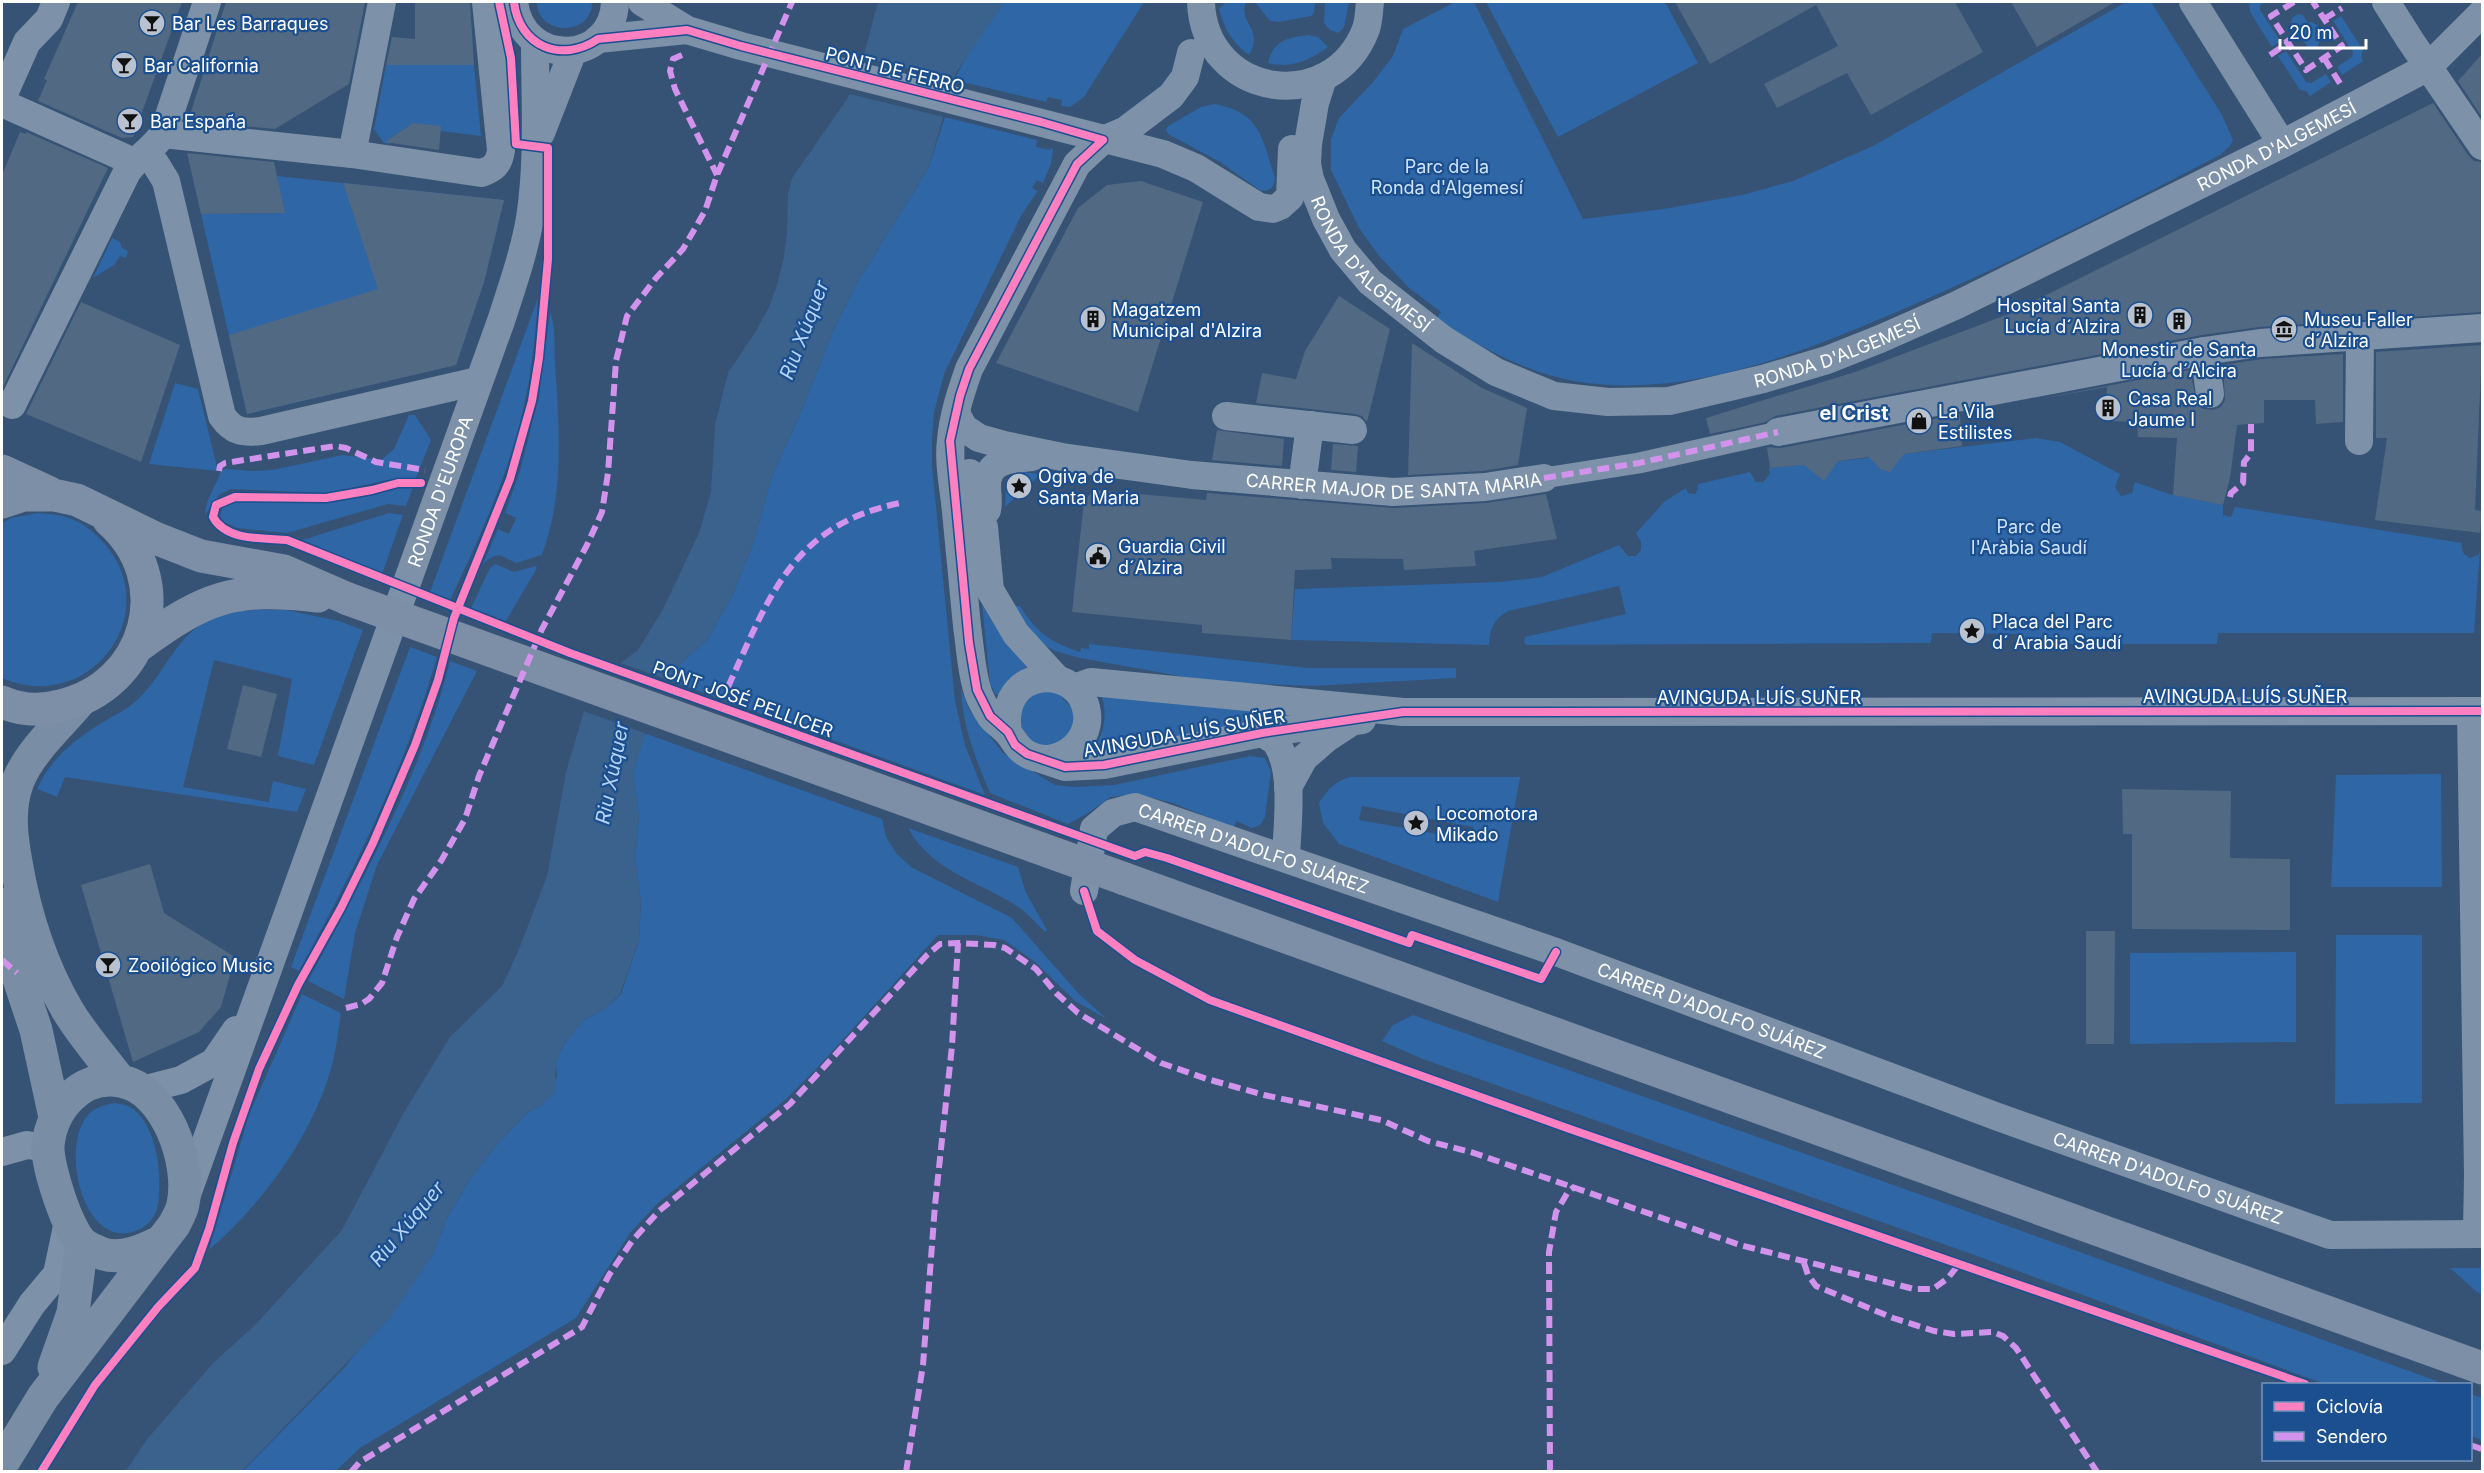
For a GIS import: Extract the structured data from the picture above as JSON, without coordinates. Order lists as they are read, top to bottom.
{
  "streets": {
    "street": [
      "PONT DE FERRO",
      "RONDA D'ALGEMESÍ",
      "CARRER MAJOR DE SANTA MARIA",
      "RONDA D'EUROPA",
      "AVINGUDA LUÍS SUÑER",
      "CARRER D'ADOLFO SUÁREZ"
    ],
    "cycle path": ["PONT JOSÉ PELLICER"]
  },
  "crossings": [
    ["PONT DE FERRO", "RONDA D'ALGEMESÍ"]
  ],
  "districts": ["el Crist"],
  "water": ["Riu Xúquer"],
  "parks": ["Parc de la Ronda d'Algemesí", "Parc de l'Aràbia Saudí"],
  "places": {
    "bar": [
      "Bar Les Barraques",
      "Bar California",
      "Bar España",
      "Zooilógico Music"
    ],
    "building": [
      "Hospital Santa Lucía d´Alzira",
      "Magatzem Municipal d'Alzira",
      "Monestir de Santa Lucía d´Alcira",
      "Casa Real Jaume I"
    ],
    "museum": ["Museu Faller d´Alzira"],
    "shop": ["La Vila Estilistes"],
    "place": ["Ogiva de Santa Maria", "Placa del Parc d´ Arabia Saudí", "Locomotora Mikado"],
    "public building": ["Guardia Civil d´Alzira"]
  },
  "legend": ["Ciclovía", "Sendero"],
  "scale_bar": "20 m"
}
